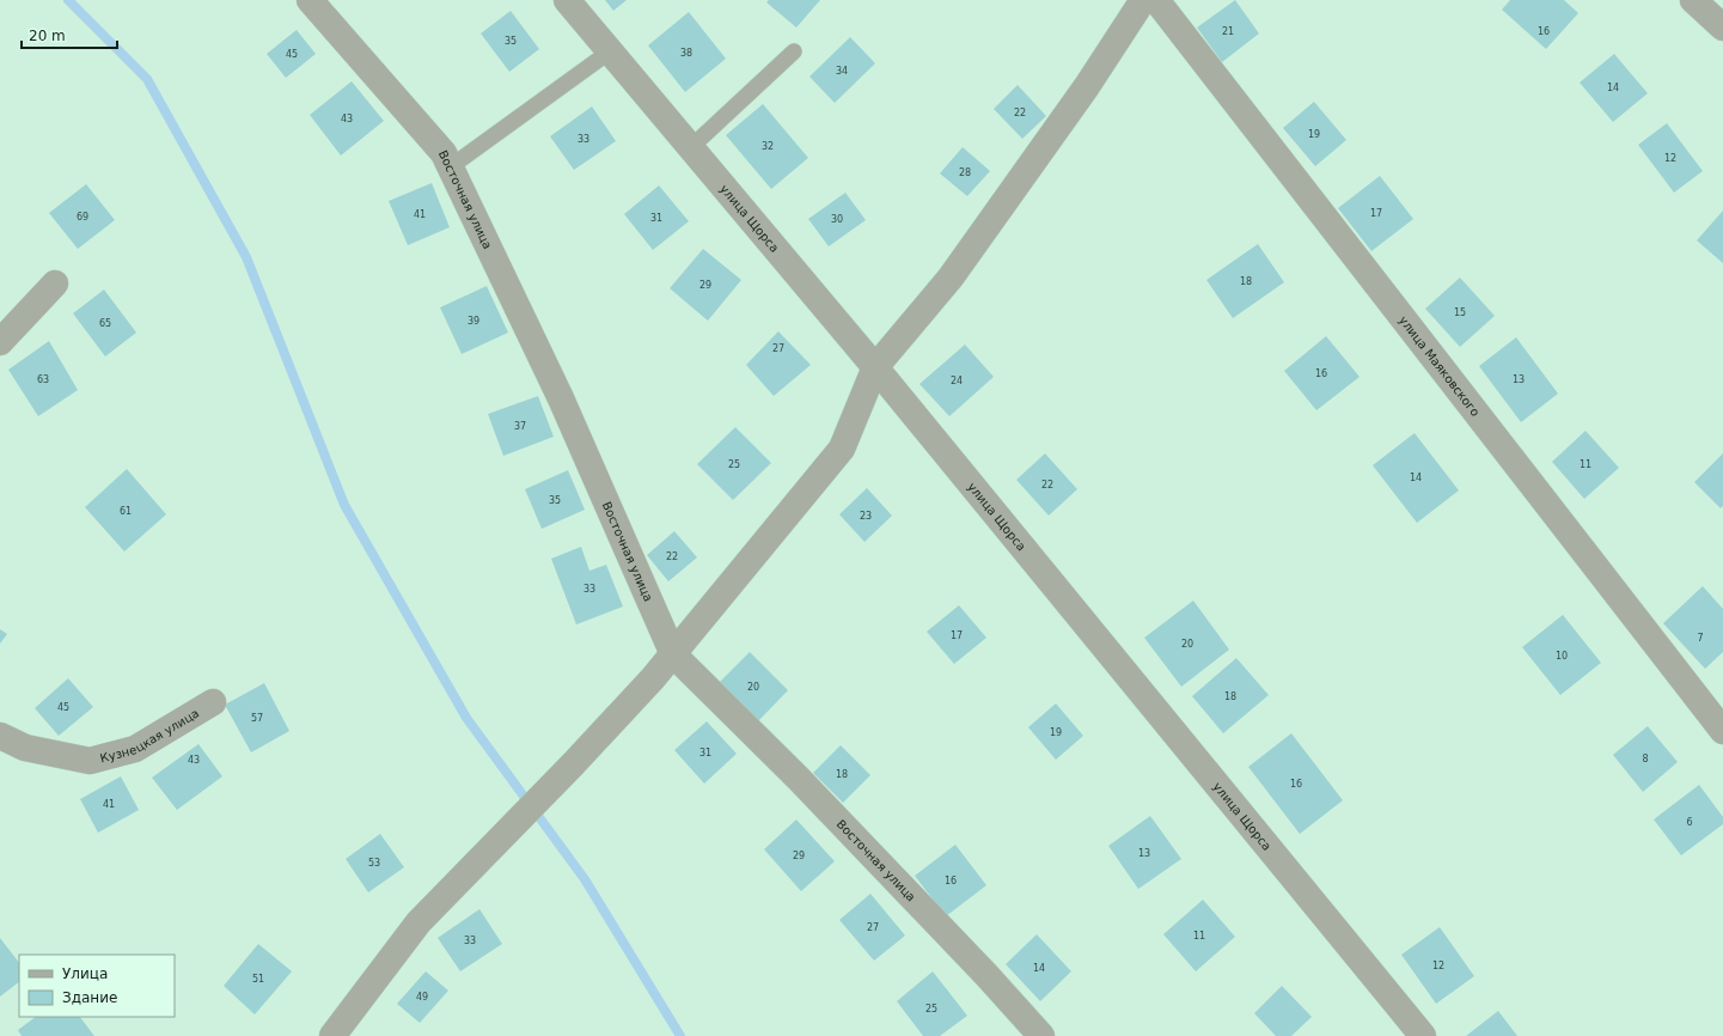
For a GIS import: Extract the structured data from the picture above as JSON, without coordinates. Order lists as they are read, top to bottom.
{
  "streets": {
    "street": [
      "Восточная улица",
      "улица Щорса",
      "улица Маяковского",
      "Кузнецкая улица"
    ]
  },
  "house_numbers": [
    "21",
    "16",
    "35",
    "38",
    "45",
    "34",
    "14",
    "22",
    "43",
    "19",
    "33",
    "32",
    "12",
    "28",
    "17",
    "41",
    "69",
    "31",
    "30",
    "18",
    "29",
    "15",
    "39",
    "65",
    "27",
    "16",
    "63",
    "13",
    "24",
    "37",
    "25",
    "11",
    "14",
    "22",
    "35",
    "61",
    "23",
    "22",
    "33",
    "17",
    "7",
    "20",
    "10",
    "20",
    "18",
    "45",
    "57",
    "19",
    "31",
    "8",
    "43",
    "18",
    "16",
    "41",
    "6",
    "13",
    "29",
    "53",
    "16",
    "27",
    "11",
    "33",
    "12",
    "14",
    "51",
    "49",
    "25"
  ],
  "legend": ["Улица", "Здание"],
  "scale_bar": "20 m"
}
